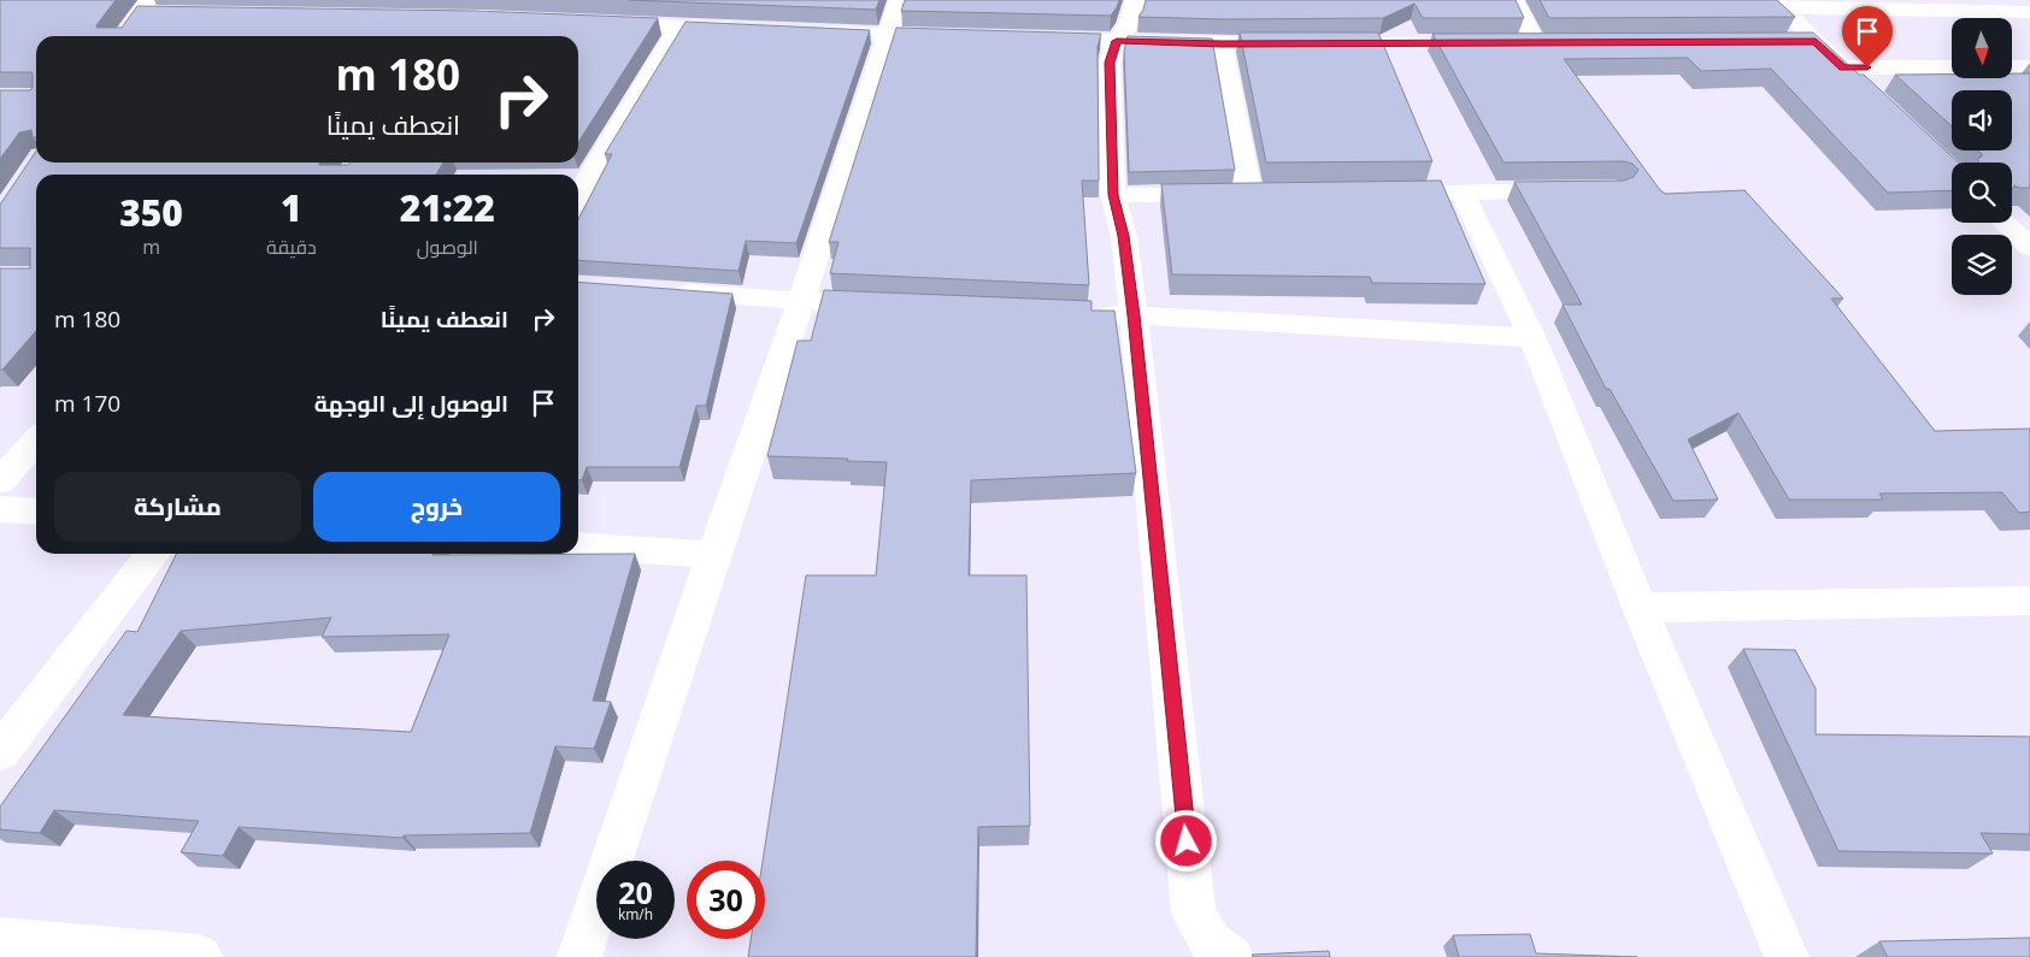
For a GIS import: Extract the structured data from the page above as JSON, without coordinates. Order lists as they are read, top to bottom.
{
  "north": "bottom",
  "page": {
    "turn": ["180 m", "انعطف يمينًا"],
    "eta": [
      "21:22",
      "الوصول",
      "1",
      "دقيقة",
      "350",
      "m"
    ],
    "list": [
      {
        "name": "انعطف يمينًا",
        "value": "180 m"
      },
      {
        "name": "الوصول إلى الوجهة",
        "value": "170 m"
      }
    ],
    "buttons": ["خروج", "مشاركة"],
    "speed": "20 km/h",
    "limit": "30"
  }
}
